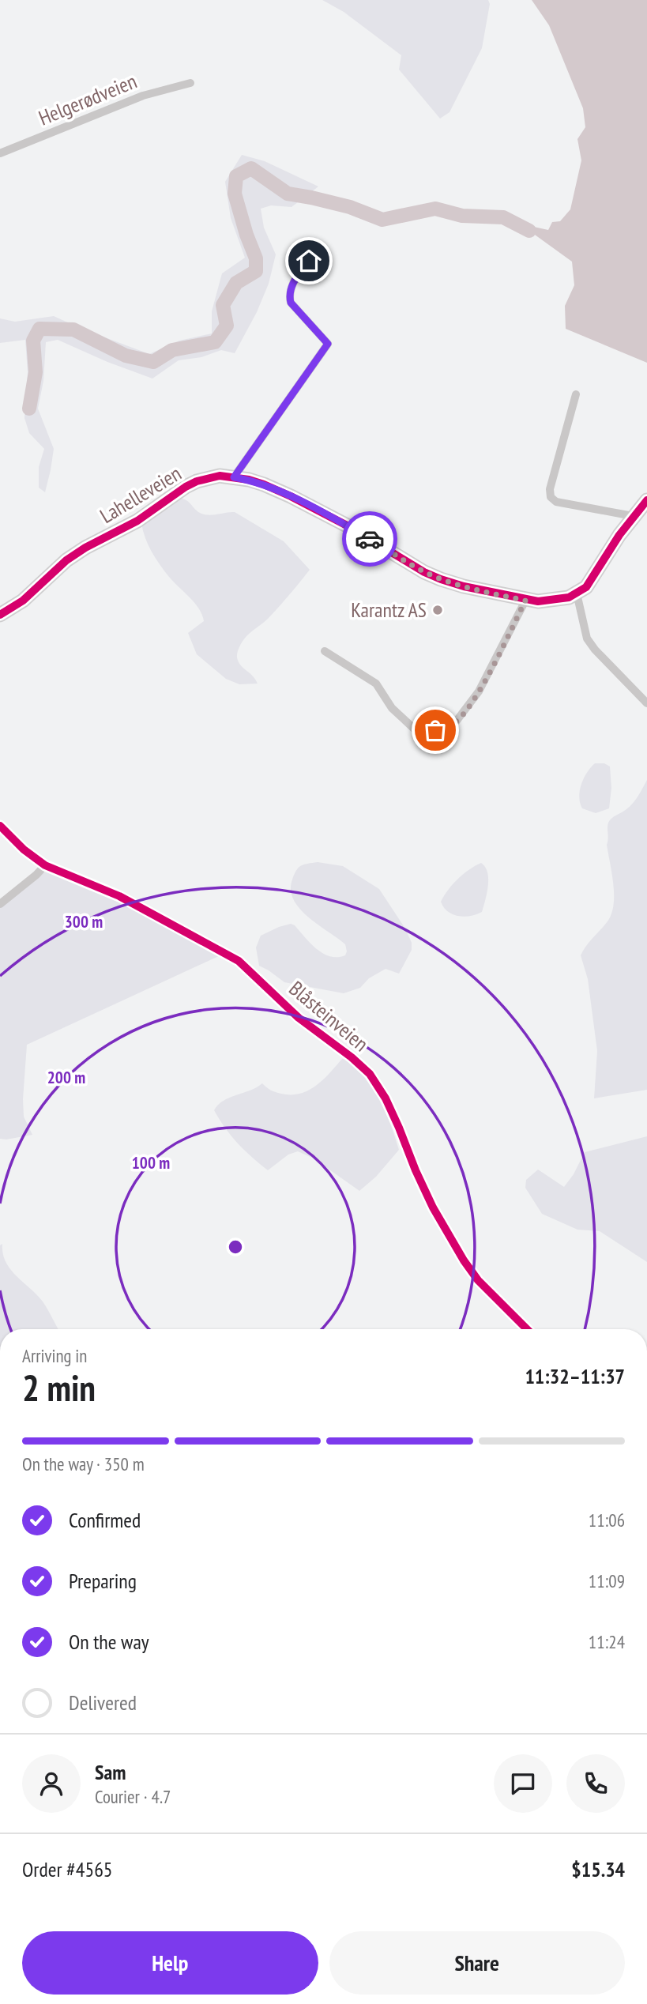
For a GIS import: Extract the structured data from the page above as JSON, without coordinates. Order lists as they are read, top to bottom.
{
  "streets": {
    "street": ["Helgerødveien", "Lahelleveien", "Blåsteinveien"]
  },
  "places": ["Karantz AS"],
  "page": {
    "heading": ["2 min", "Arriving in", "11:32–11:37"],
    "panel": [
      "Sam",
      "Courier · 4.7",
      "Order #4565",
      "$15.34"
    ],
    "bar": "On the way · 350 m",
    "list": [
      ["Confirmed", "11:06"],
      ["Preparing", "11:09"],
      ["On the way", "11:24"],
      "Delivered"
    ],
    "buttons": ["Help", "Share"]
  },
  "rings": ["300 m", "200 m", "100 m"]
}
